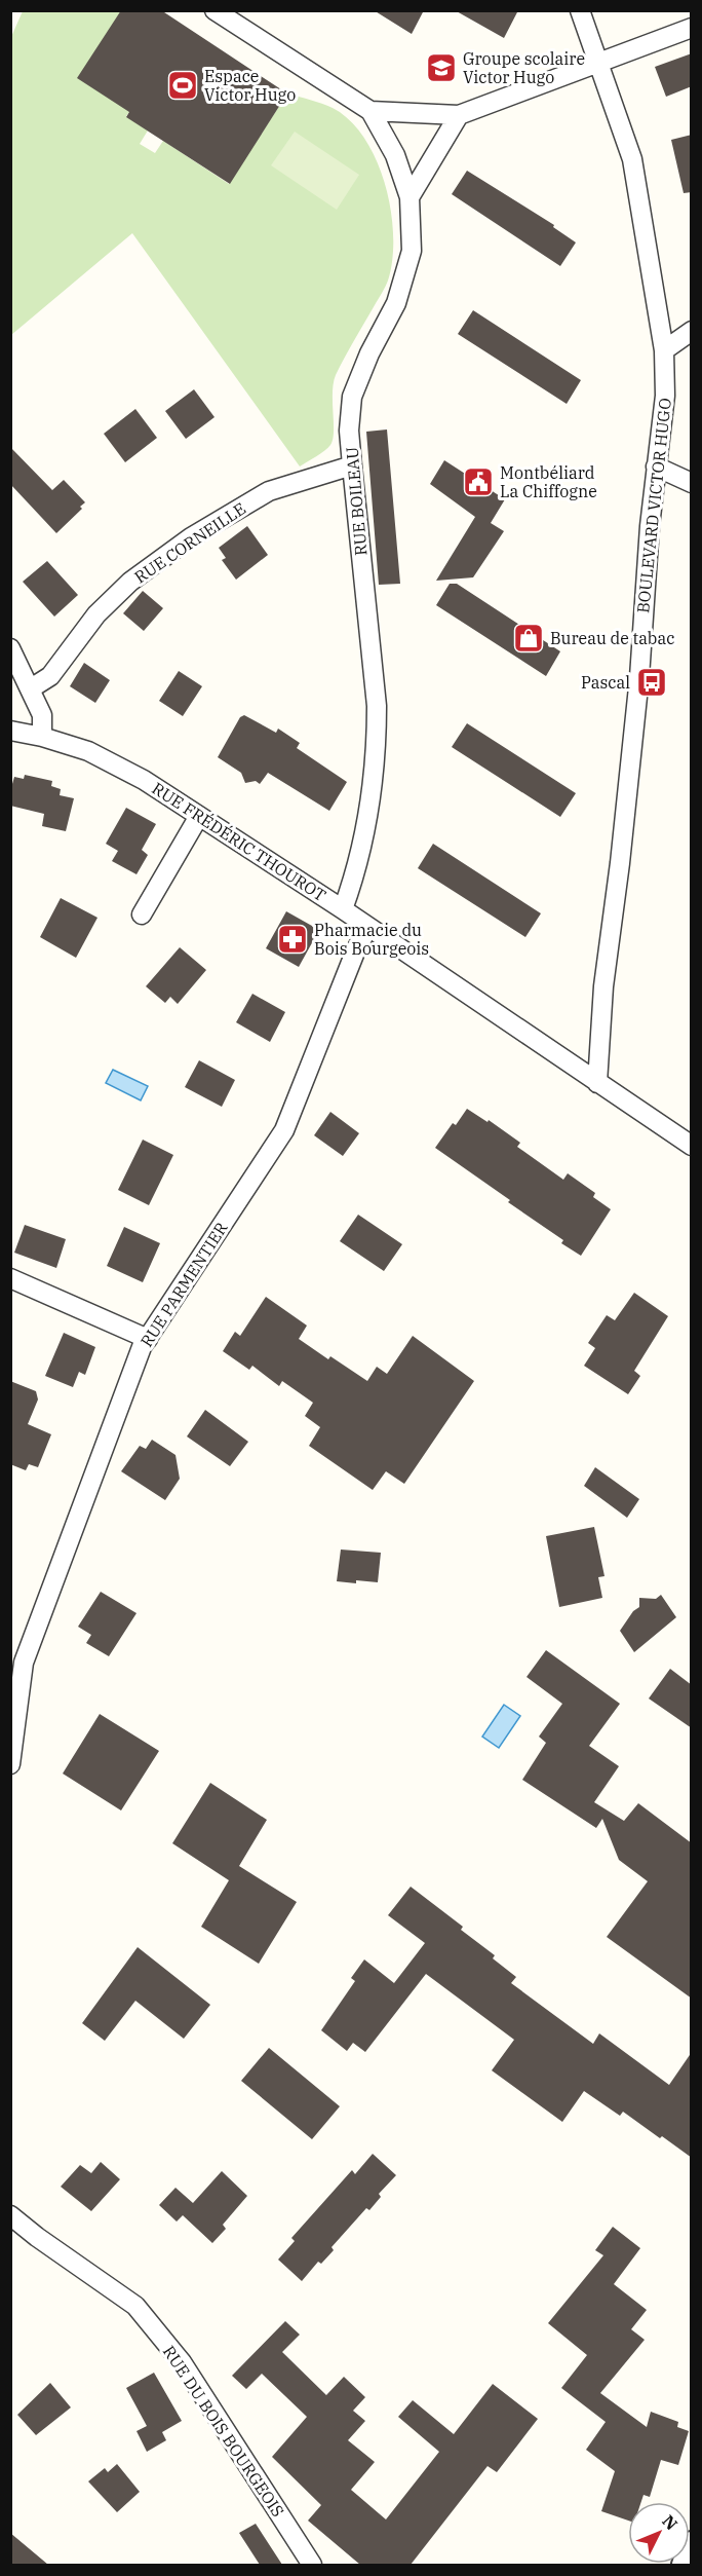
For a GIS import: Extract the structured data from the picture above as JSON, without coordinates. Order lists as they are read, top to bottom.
{
  "streets": {
    "street": [
      "RUE BOILEAU",
      "BOULEVARD VICTOR HUGO",
      "RUE CORNEILLE",
      "RUE FRÉDÉRIC THOUROT",
      "RUE PARMENTIER",
      "RUE DU BOIS BOURGEOIS"
    ]
  },
  "crossings": [
    ["RUE BOILEAU", "RUE CORNEILLE"],
    ["RUE BOILEAU", "RUE FRÉDÉRIC THOUROT"],
    ["BOULEVARD VICTOR HUGO", "RUE FRÉDÉRIC THOUROT"],
    ["RUE FRÉDÉRIC THOUROT", "RUE PARMENTIER"]
  ],
  "places": {
    "school or university": ["Groupe scolaire Victor Hugo"],
    "sports": ["Espace Victor Hugo"],
    "public building": ["Montbéliard La Chiffogne"],
    "shop": ["Bureau de tabac"],
    "bus stop": ["Pascal"],
    "pharmacy": ["Pharmacie du Bois Bourgeois"]
  },
  "north": "top right"
}
